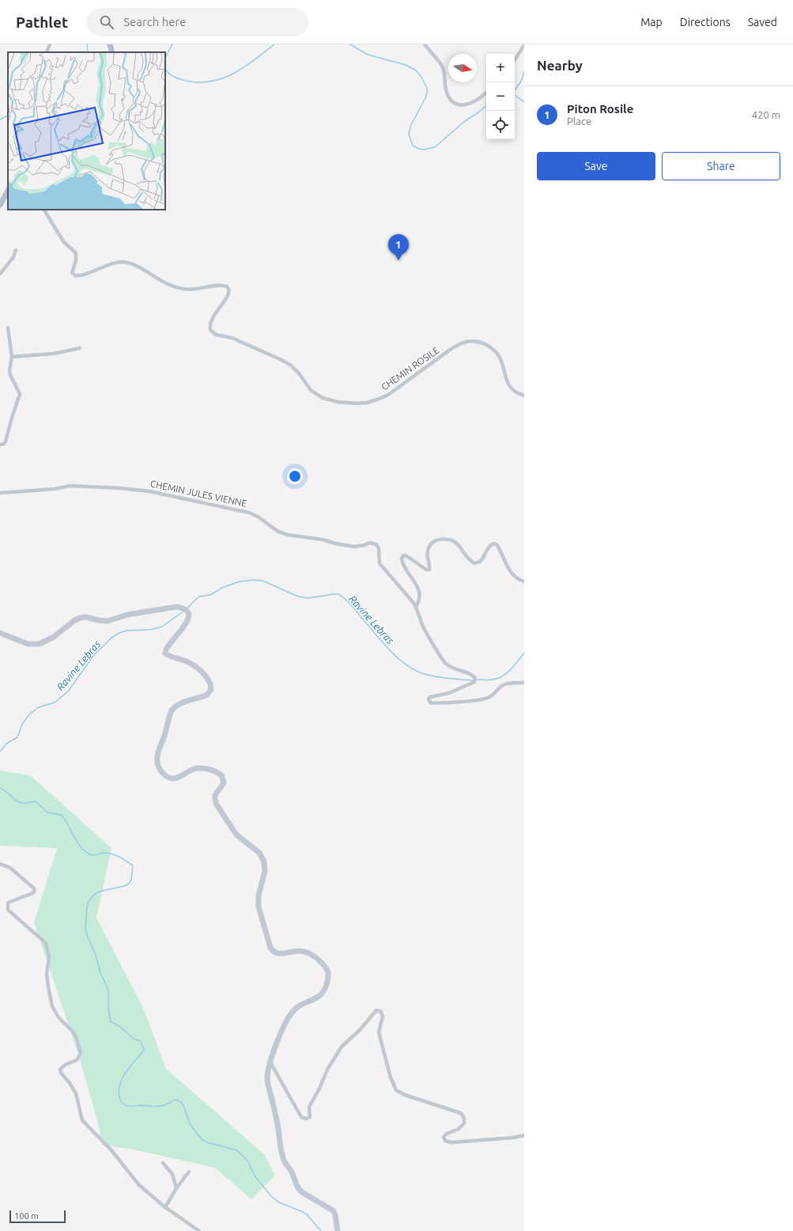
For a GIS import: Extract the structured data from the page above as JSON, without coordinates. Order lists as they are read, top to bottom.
{
  "streets": {
    "street": ["CHEMIN ROSILE", "CHEMIN JULES VIENNE"]
  },
  "water": ["Ravine Lebras"],
  "scale_bar": "100 m",
  "north": "right",
  "page": {
    "header": "Pathlet",
    "search": "Search here",
    "nav": ["Map", "Directions", "Saved"],
    "heading": "Nearby",
    "map_buttons": ["+", "−"],
    "list": [
      {
        "mark": "1",
        "name": "Piton Rosile",
        "note": "Place",
        "value": "420 m"
      }
    ],
    "buttons": ["Save", "Share"],
    "pins": "1",
    "scale": "100 m"
  }
}
